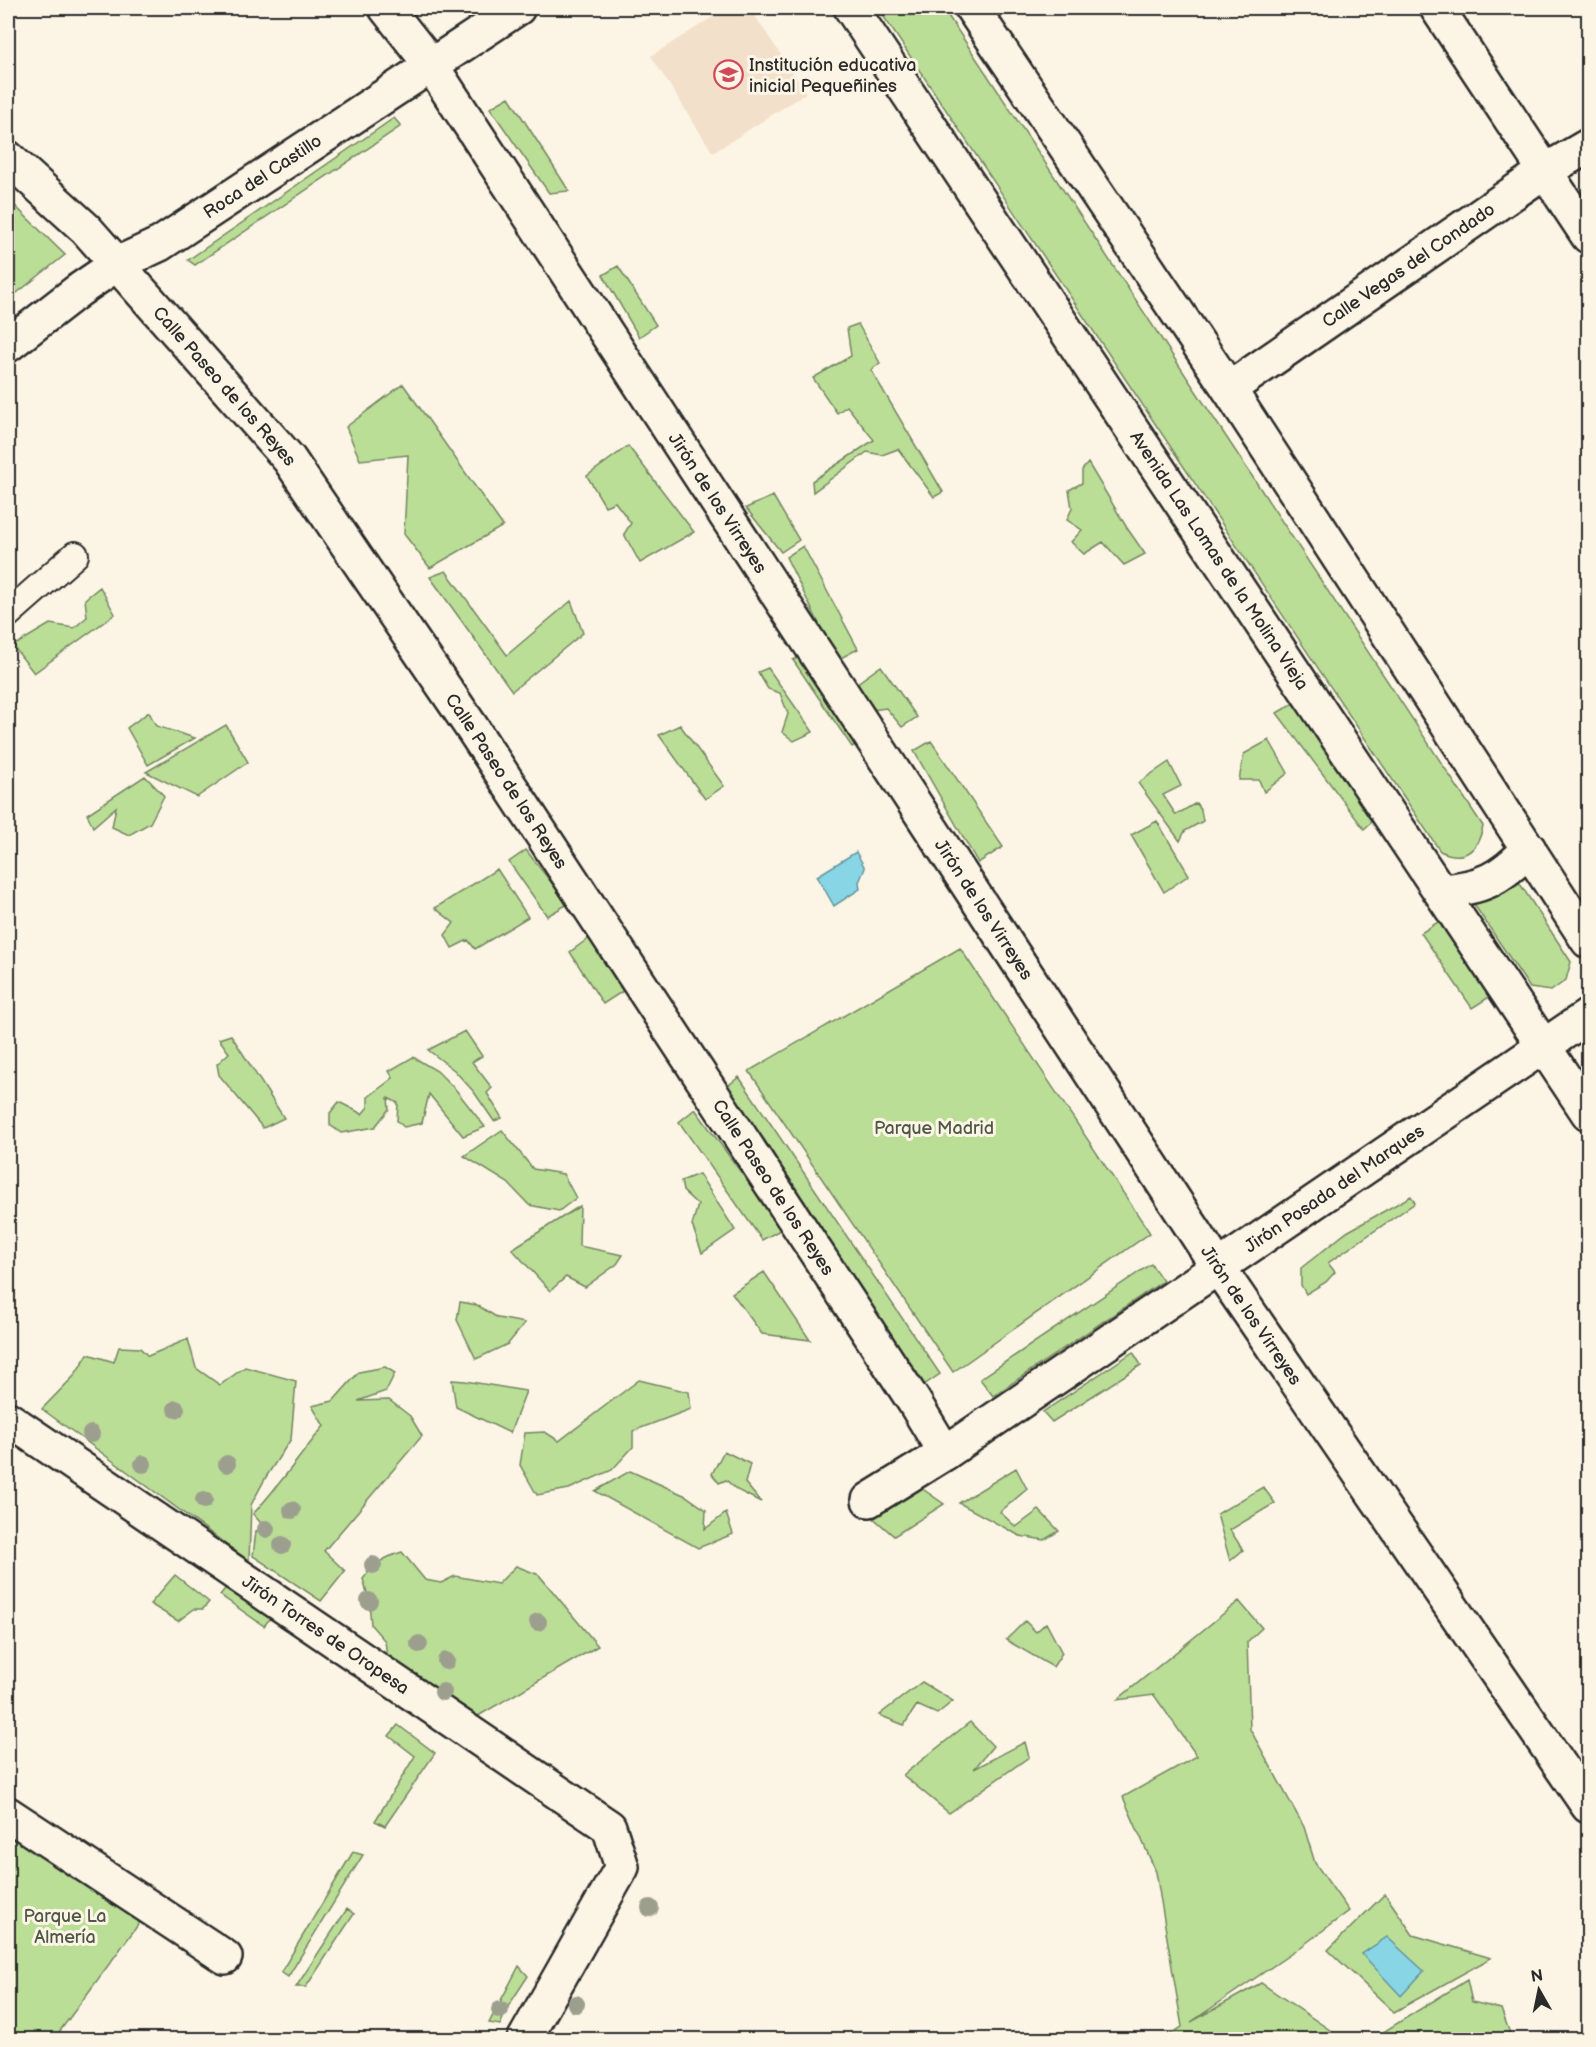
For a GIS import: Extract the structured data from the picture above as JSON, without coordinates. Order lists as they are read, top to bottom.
{
  "streets": {
    "street": [
      "Roca del Castillo",
      "Calle Vegas del Condado",
      "Calle Paseo de los Reyes",
      "Jirón de los Virreyes",
      "Avenida Las Lomas de la Molina Vieja",
      "Jirón Posada del Marques",
      "Jirón Torres de Oropesa"
    ]
  },
  "crossings": [
    ["Roca del Castillo", "Calle Paseo de los Reyes"],
    ["Roca del Castillo", "Jirón de los Virreyes"],
    ["Calle Paseo de los Reyes", "Jirón Posada del Marques"],
    ["Jirón de los Virreyes", "Jirón Posada del Marques"],
    ["Avenida Las Lomas de la Molina Vieja", "Jirón Posada del Marques"]
  ],
  "parks": ["Parque Madrid", "Parque La Almería"],
  "places": {
    "school or university": ["Institución educativa inicial Pequeñines"]
  },
  "north": "top"
}
